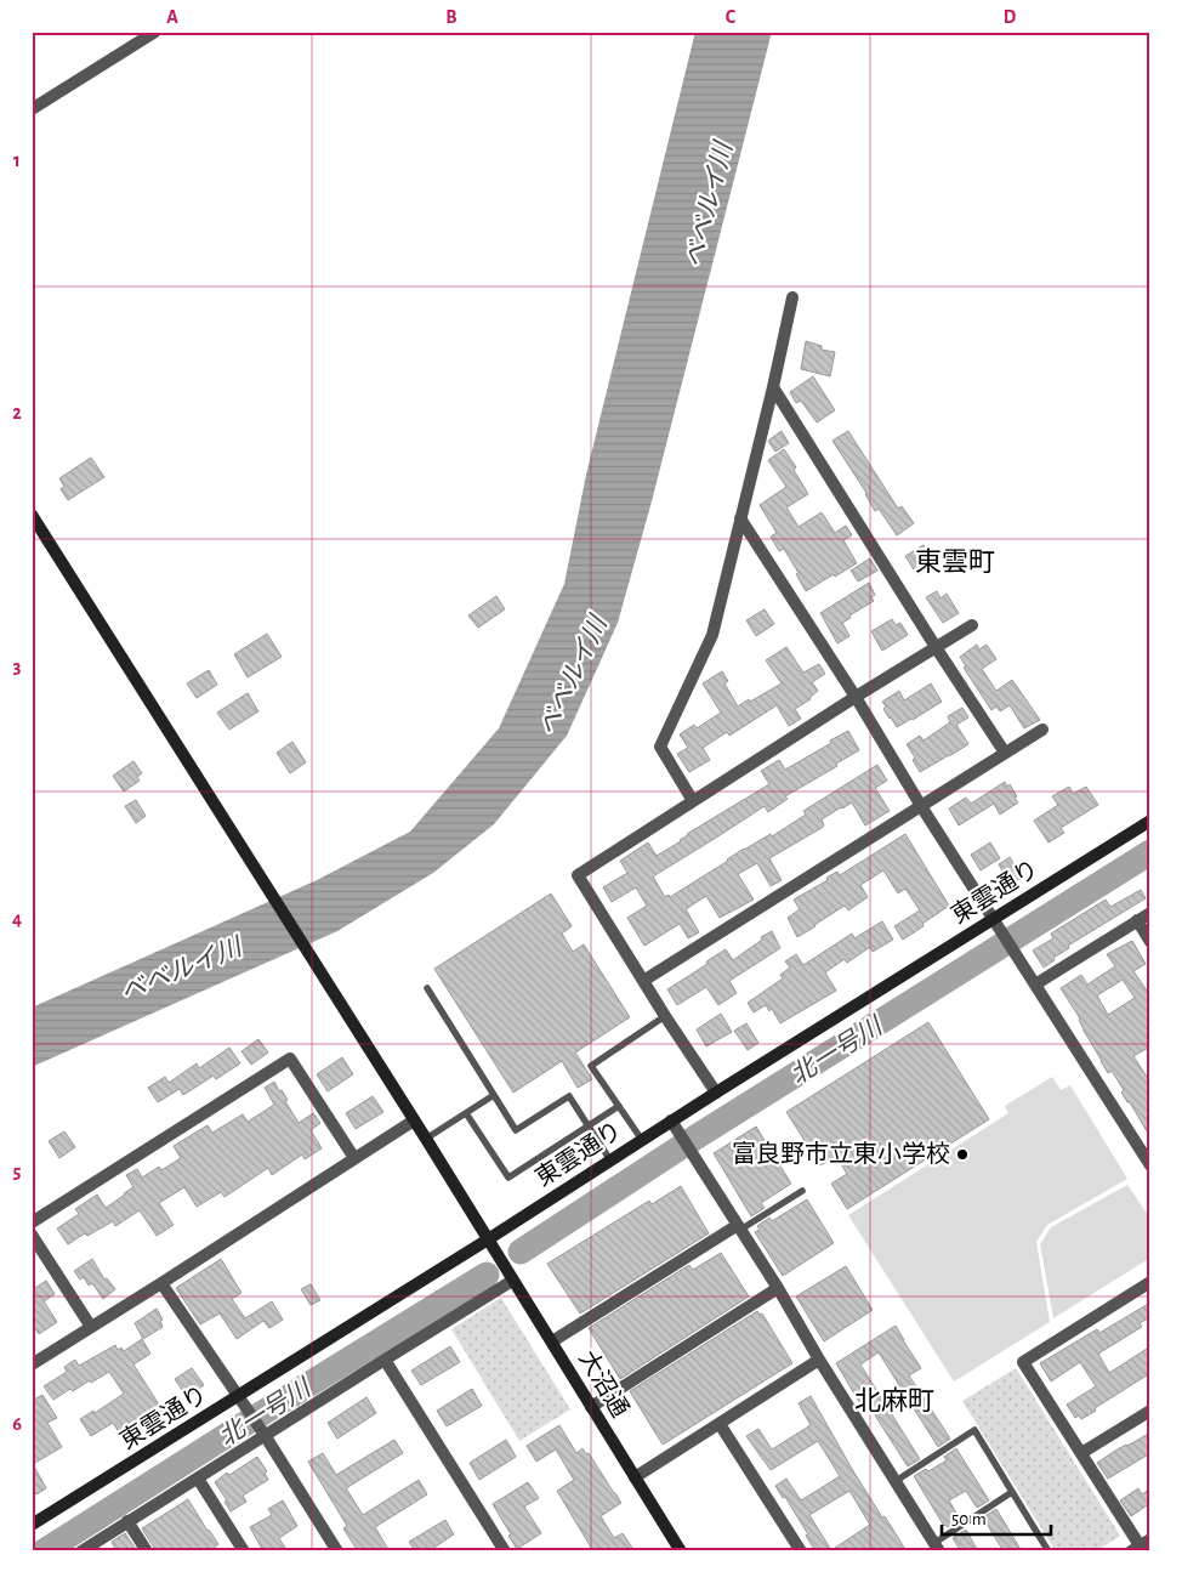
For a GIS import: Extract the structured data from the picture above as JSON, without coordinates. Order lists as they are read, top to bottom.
{
  "streets": {
    "street": ["東雲通り", "大沼通"]
  },
  "crossings": [
    ["東雲通り", "大沼通"]
  ],
  "districts": ["東雲町", "北麻町"],
  "water": ["ベベルイ川", "北一号川"],
  "places": ["富良野市立東小学校"],
  "scale_bar": "50 m",
  "grid": {
    "columns": [
      "A",
      "B",
      "C",
      "D"
    ],
    "rows": [
      "1",
      "2",
      "3",
      "4",
      "5",
      "6"
    ]
  }
}
